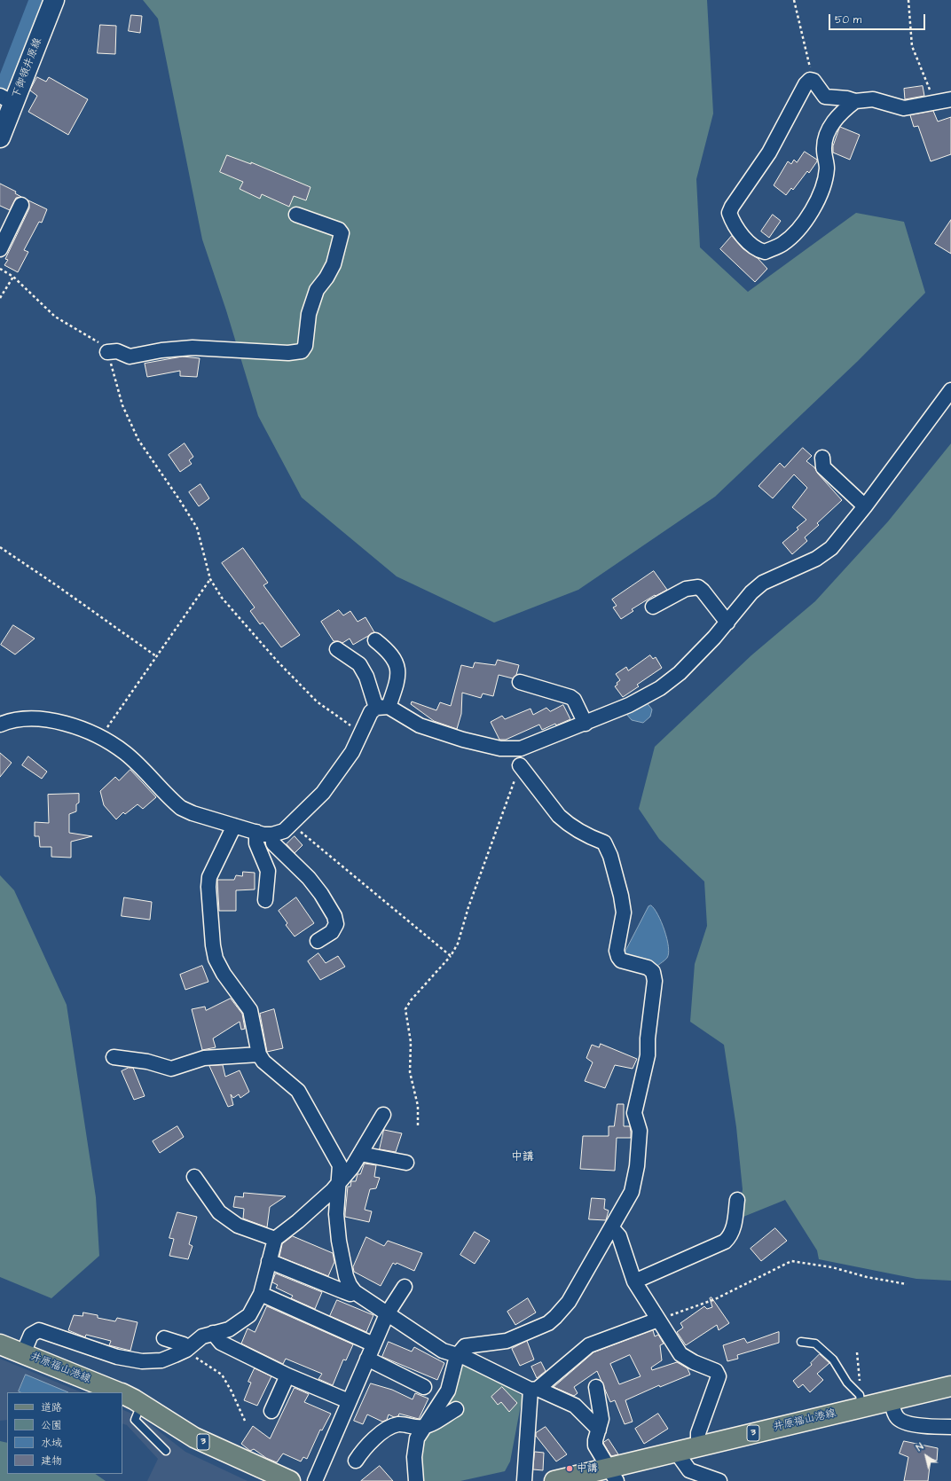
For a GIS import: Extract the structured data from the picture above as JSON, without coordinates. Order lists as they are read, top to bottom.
{
  "streets": {
    "main road": ["下御領井原線", "井原福山港線", "3"]
  },
  "districts": ["中講"],
  "places": ["中講"],
  "legend": [
    "道路",
    "公園",
    "水域",
    "建物"
  ],
  "scale_bar": "50 m",
  "north": "top left"
}
